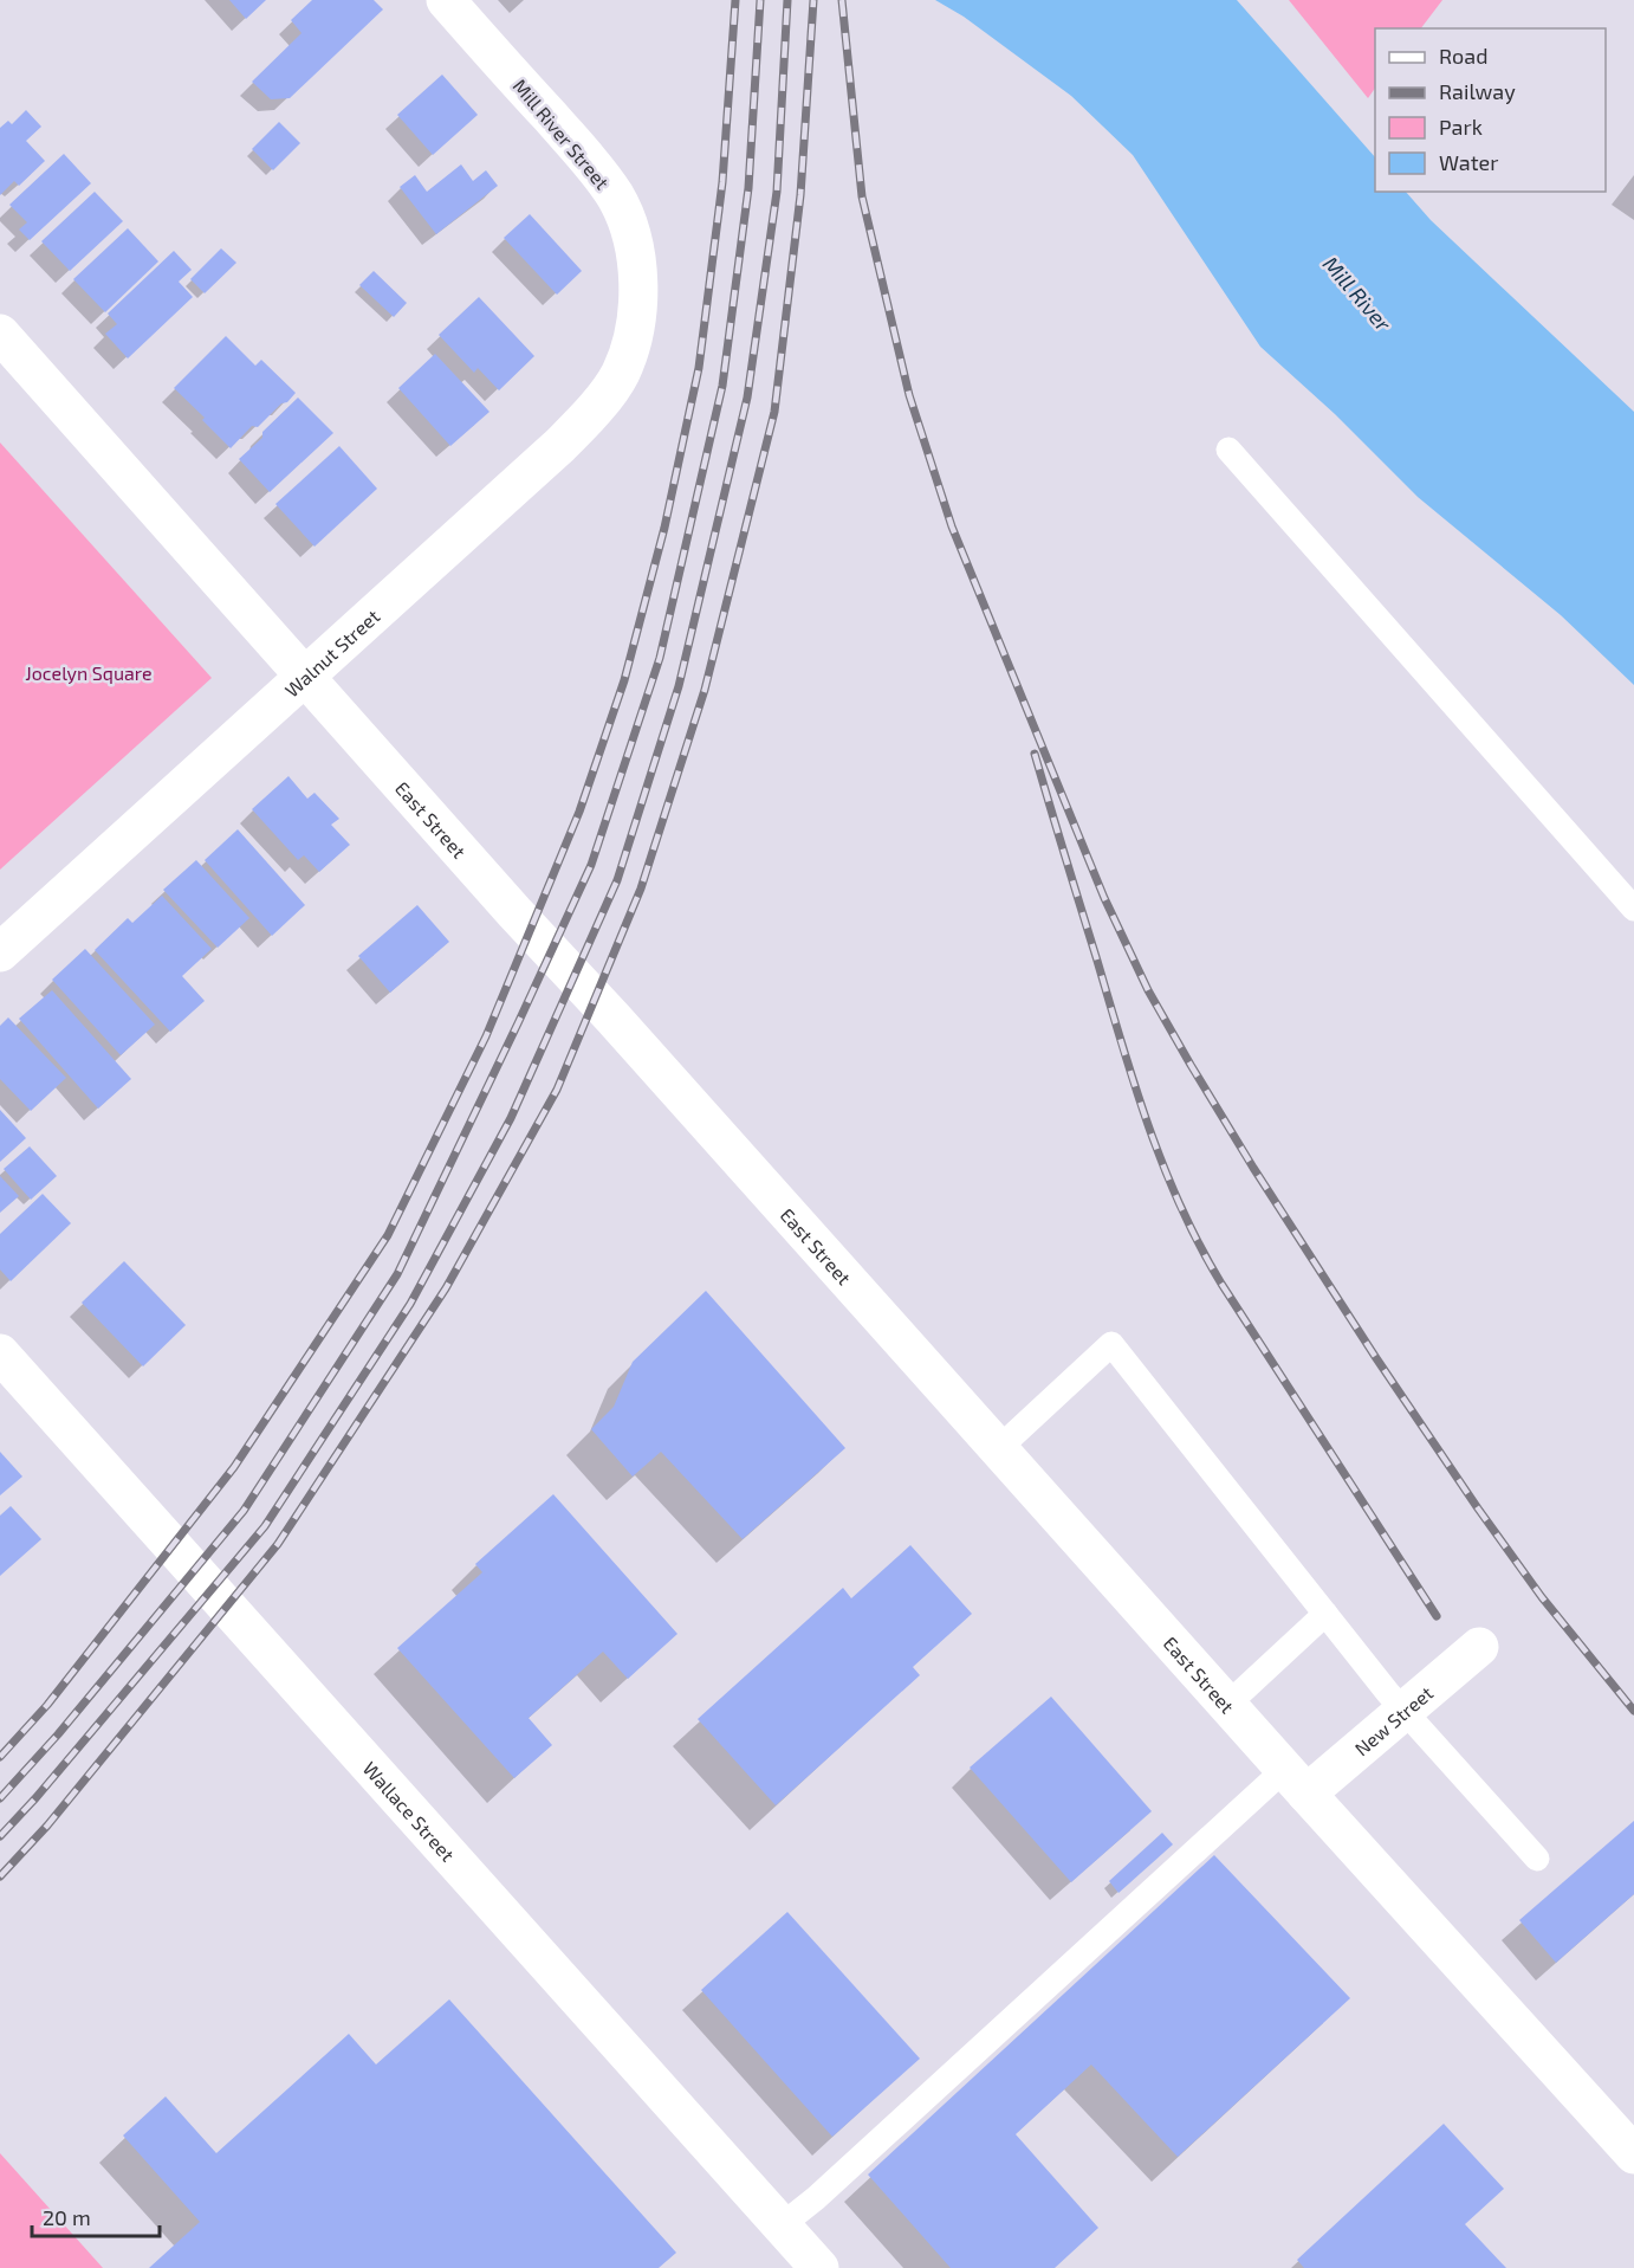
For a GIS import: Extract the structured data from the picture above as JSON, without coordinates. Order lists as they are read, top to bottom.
{
  "streets": {
    "street": [
      "Mill River Street",
      "Walnut Street",
      "East Street",
      "New Street",
      "Wallace Street"
    ]
  },
  "crossings": [
    ["Mill River Street", "Walnut Street"],
    ["Walnut Street", "East Street"],
    ["East Street", "New Street"]
  ],
  "water": ["Mill River"],
  "parks": ["Jocelyn Square"],
  "legend": [
    "Road",
    "Railway",
    "Park",
    "Water"
  ],
  "scale_bar": "20 m"
}
